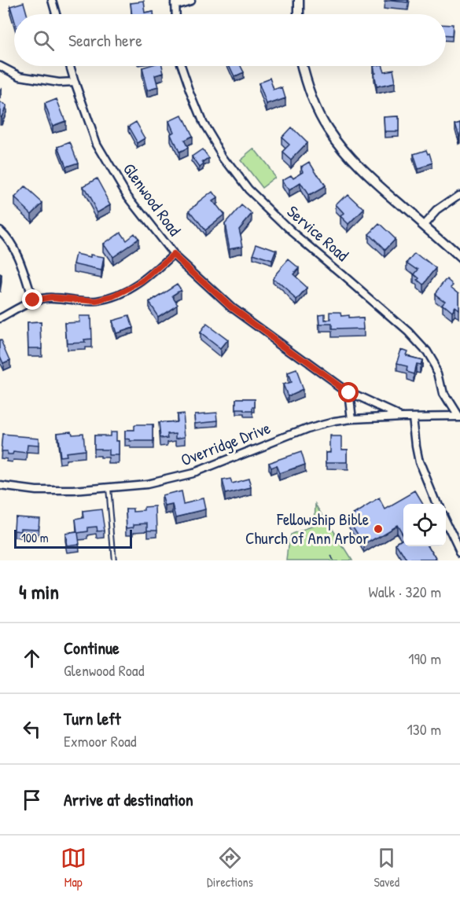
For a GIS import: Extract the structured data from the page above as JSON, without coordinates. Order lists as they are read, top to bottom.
{
  "streets": {
    "street": ["Glenwood Road", "Service Road", "Overridge Drive"]
  },
  "crossings": [
    ["Glenwood Road", "Overridge Drive"],
    ["Service Road", "Overridge Drive"]
  ],
  "places": ["Fellowship Bible Church of Ann Arbor"],
  "scale_bar": "100 m",
  "page": {
    "search": "Search here",
    "scale": "100 m",
    "heading": ["4 min", "Walk · 320 m"],
    "list": [
      ["Continue", "Glenwood Road", "190 m"],
      ["Turn left", "Exmoor Road", "130 m"],
      "Arrive at destination"
    ],
    "nav": ["Map", "Directions", "Saved"]
  }
}
